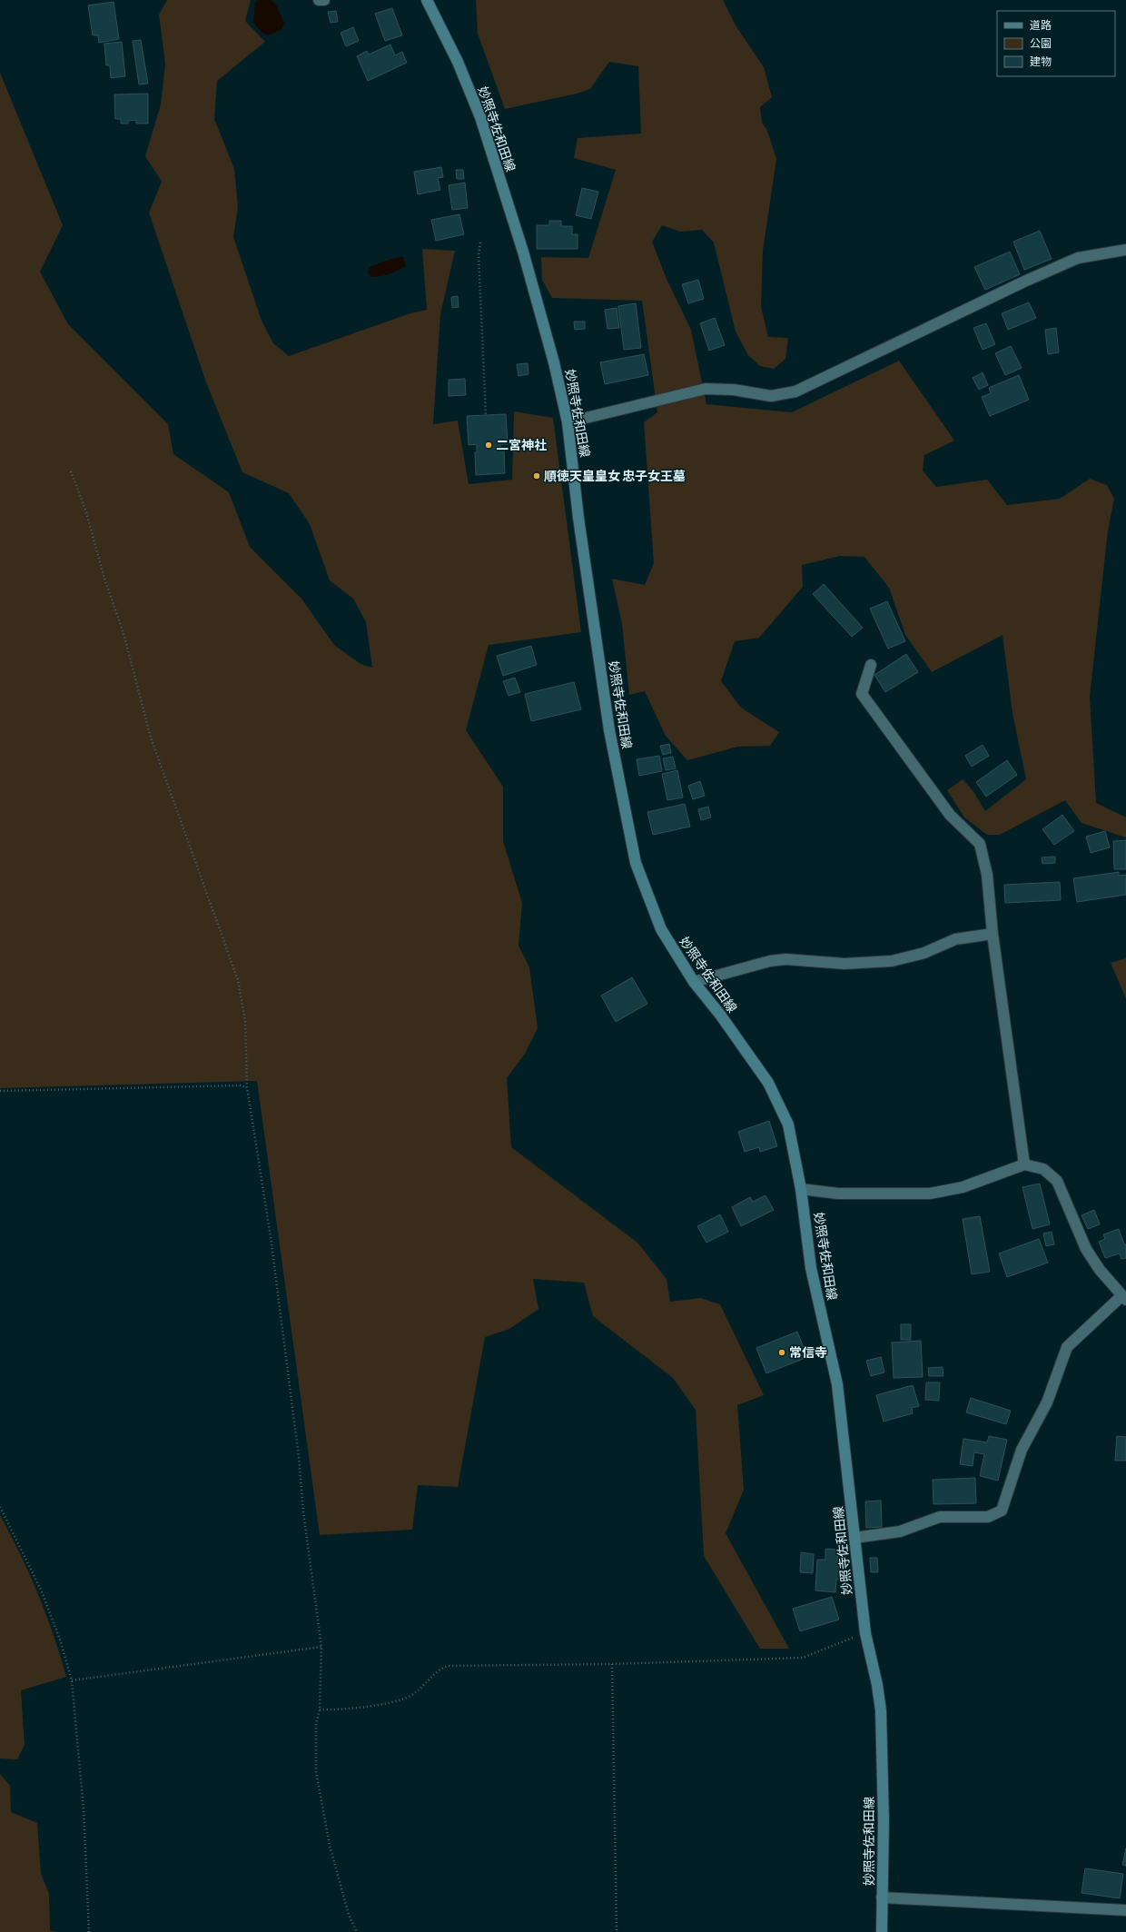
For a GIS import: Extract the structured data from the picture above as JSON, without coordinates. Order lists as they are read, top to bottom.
{
  "streets": {
    "main road": ["妙照寺佐和田線"]
  },
  "places": ["二宮神社", "順徳天皇皇女 忠子女王墓", "常信寺"],
  "legend": ["道路", "公園", "建物"]
}
